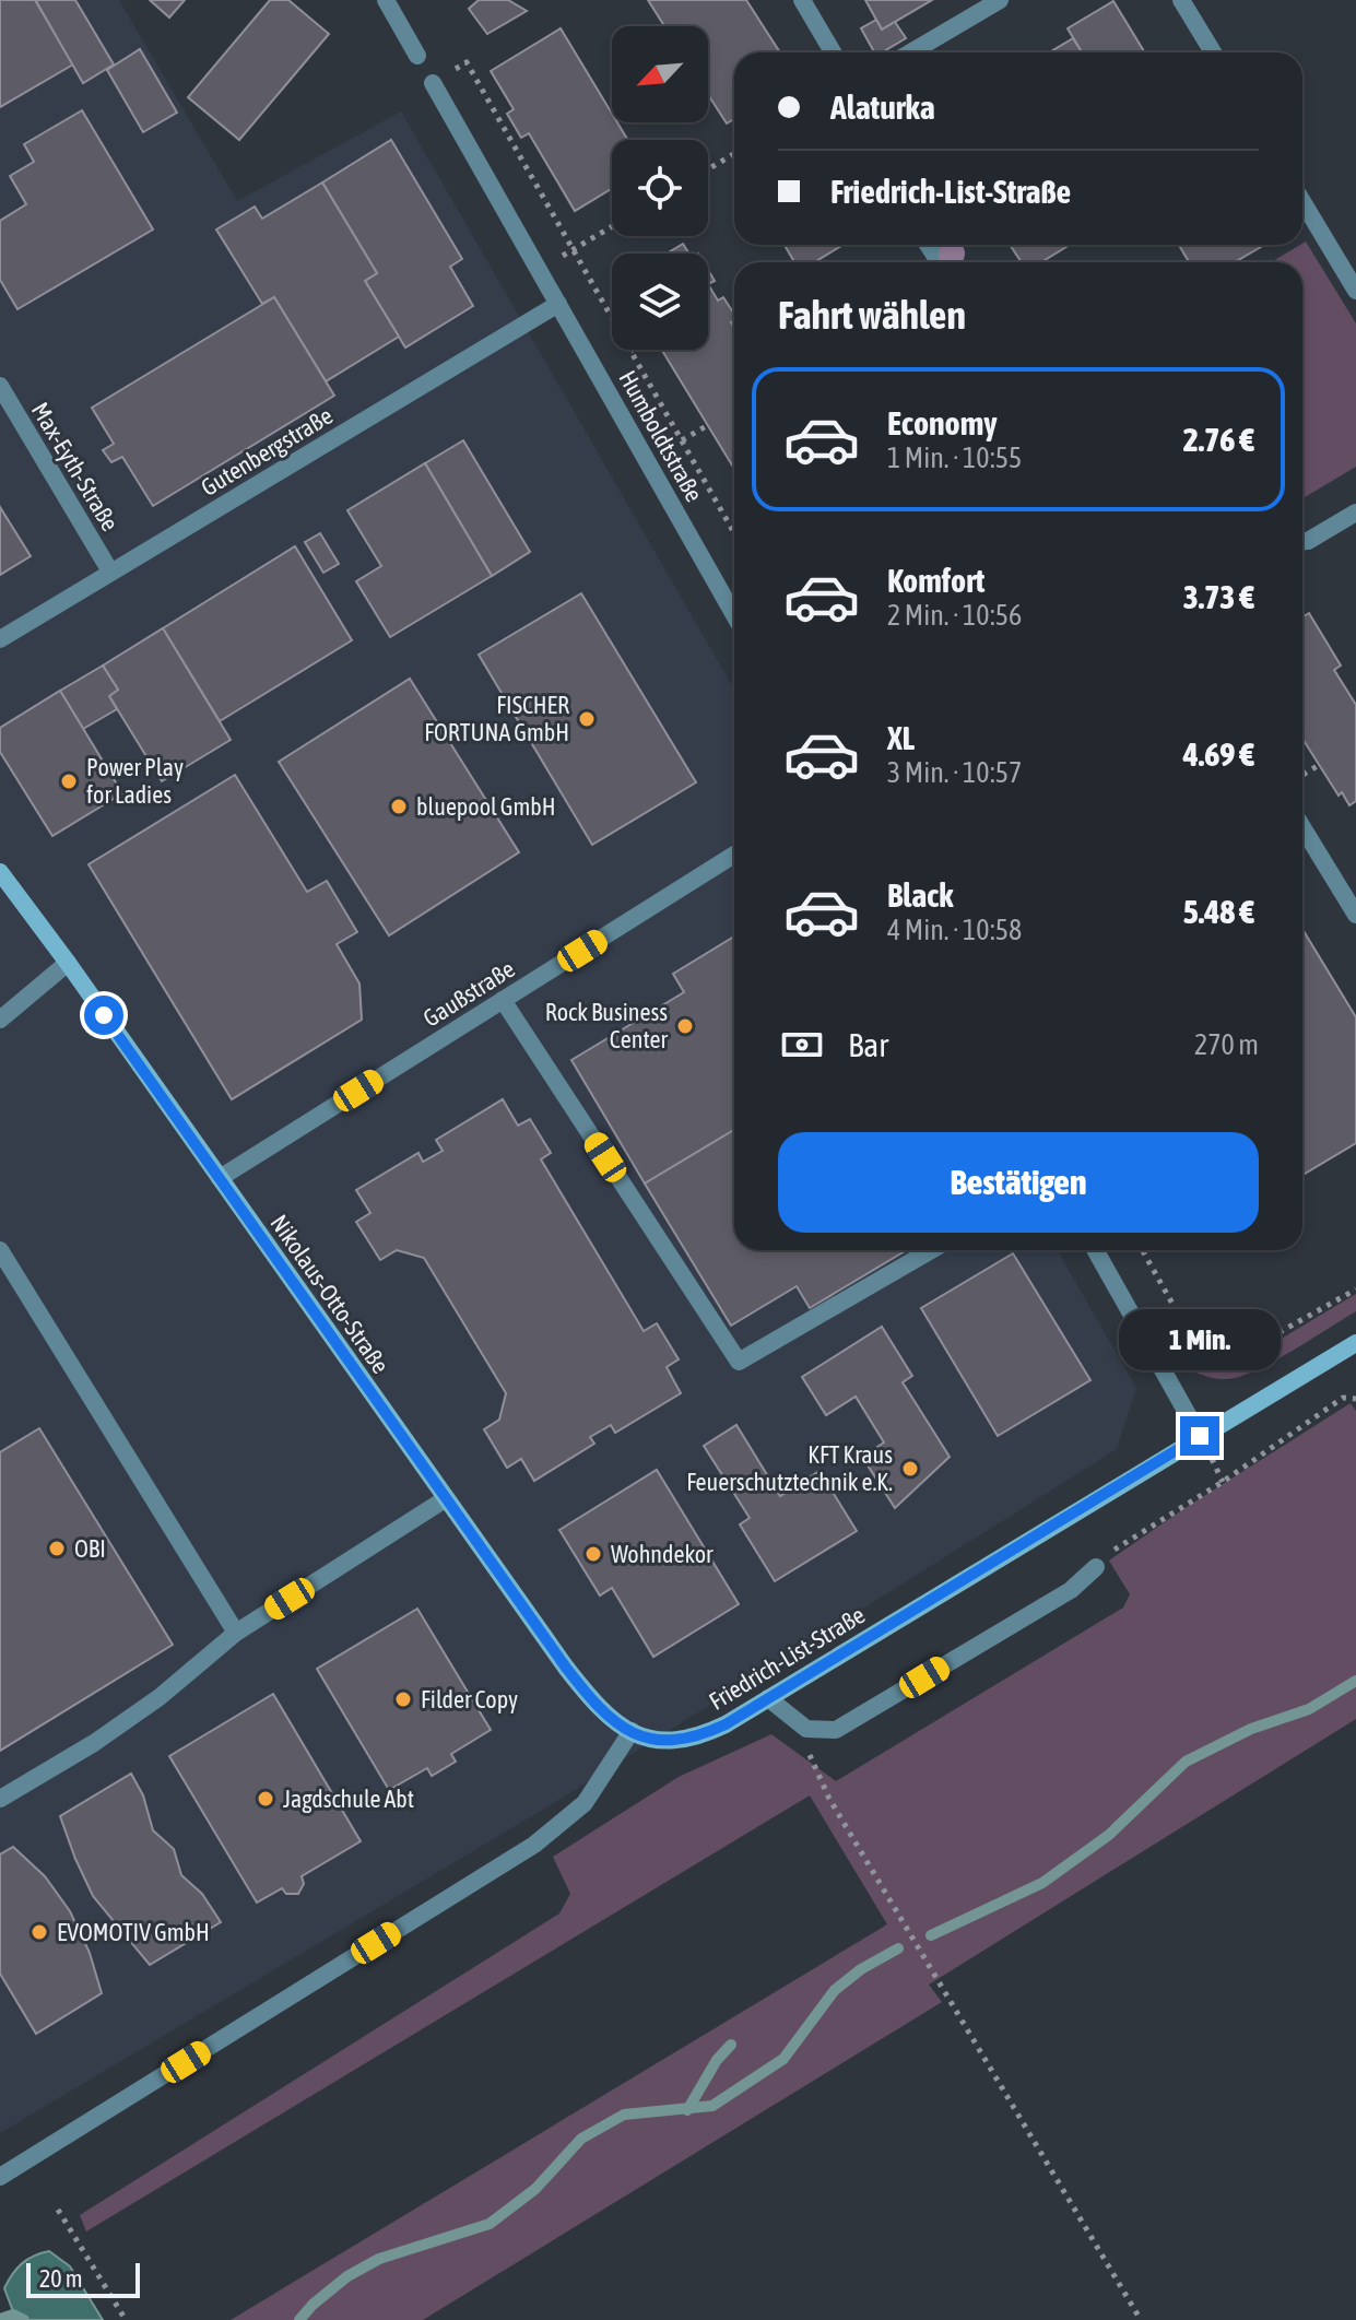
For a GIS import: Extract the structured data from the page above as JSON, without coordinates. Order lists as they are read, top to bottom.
{
  "streets": {
    "main road": ["Nikolaus-Otto-Straße", "Friedrich-List-Straße"],
    "street": [
      "Humboldtstraße",
      "Gutenbergstraße",
      "Max-Eyth-Straße",
      "Gaußstraße"
    ]
  },
  "crossings": [
    ["Humboldtstraße", "Gutenbergstraße"],
    ["Gutenbergstraße", "Max-Eyth-Straße"],
    ["Gaußstraße", "Nikolaus-Otto-Straße"],
    ["Nikolaus-Otto-Straße", "Friedrich-List-Straße"]
  ],
  "places": [
    "FISCHER FORTUNA GmbH",
    "Power Play for Ladies",
    "bluepool GmbH",
    "Rock Business Center",
    "KFT Kraus Feuerschutztechnik e.K.",
    "OBI",
    "Wohndekor",
    "Filder Copy",
    "Jagdschule Abt",
    "EVOMOTIV GmbH"
  ],
  "scale_bar": "20 m",
  "north": "bottom left",
  "page": {
    "banner": ["Alaturka", "Friedrich-List-Straße"],
    "heading": "Fahrt wählen",
    "list": [
      {
        "name": "Economy",
        "note": "1 Min. · 10:55",
        "value": "2.76 €"
      },
      {
        "name": "Komfort",
        "note": "2 Min. · 10:56",
        "value": "3.73 €"
      },
      {
        "name": "XL",
        "note": "3 Min. · 10:57",
        "value": "4.69 €"
      },
      {
        "name": "Black",
        "note": "4 Min. · 10:58",
        "value": "5.48 €"
      }
    ],
    "pay": ["Bar", "270 m"],
    "buttons": "Bestätigen",
    "bubble": "1 Min.",
    "scale": "20 m"
  }
}
